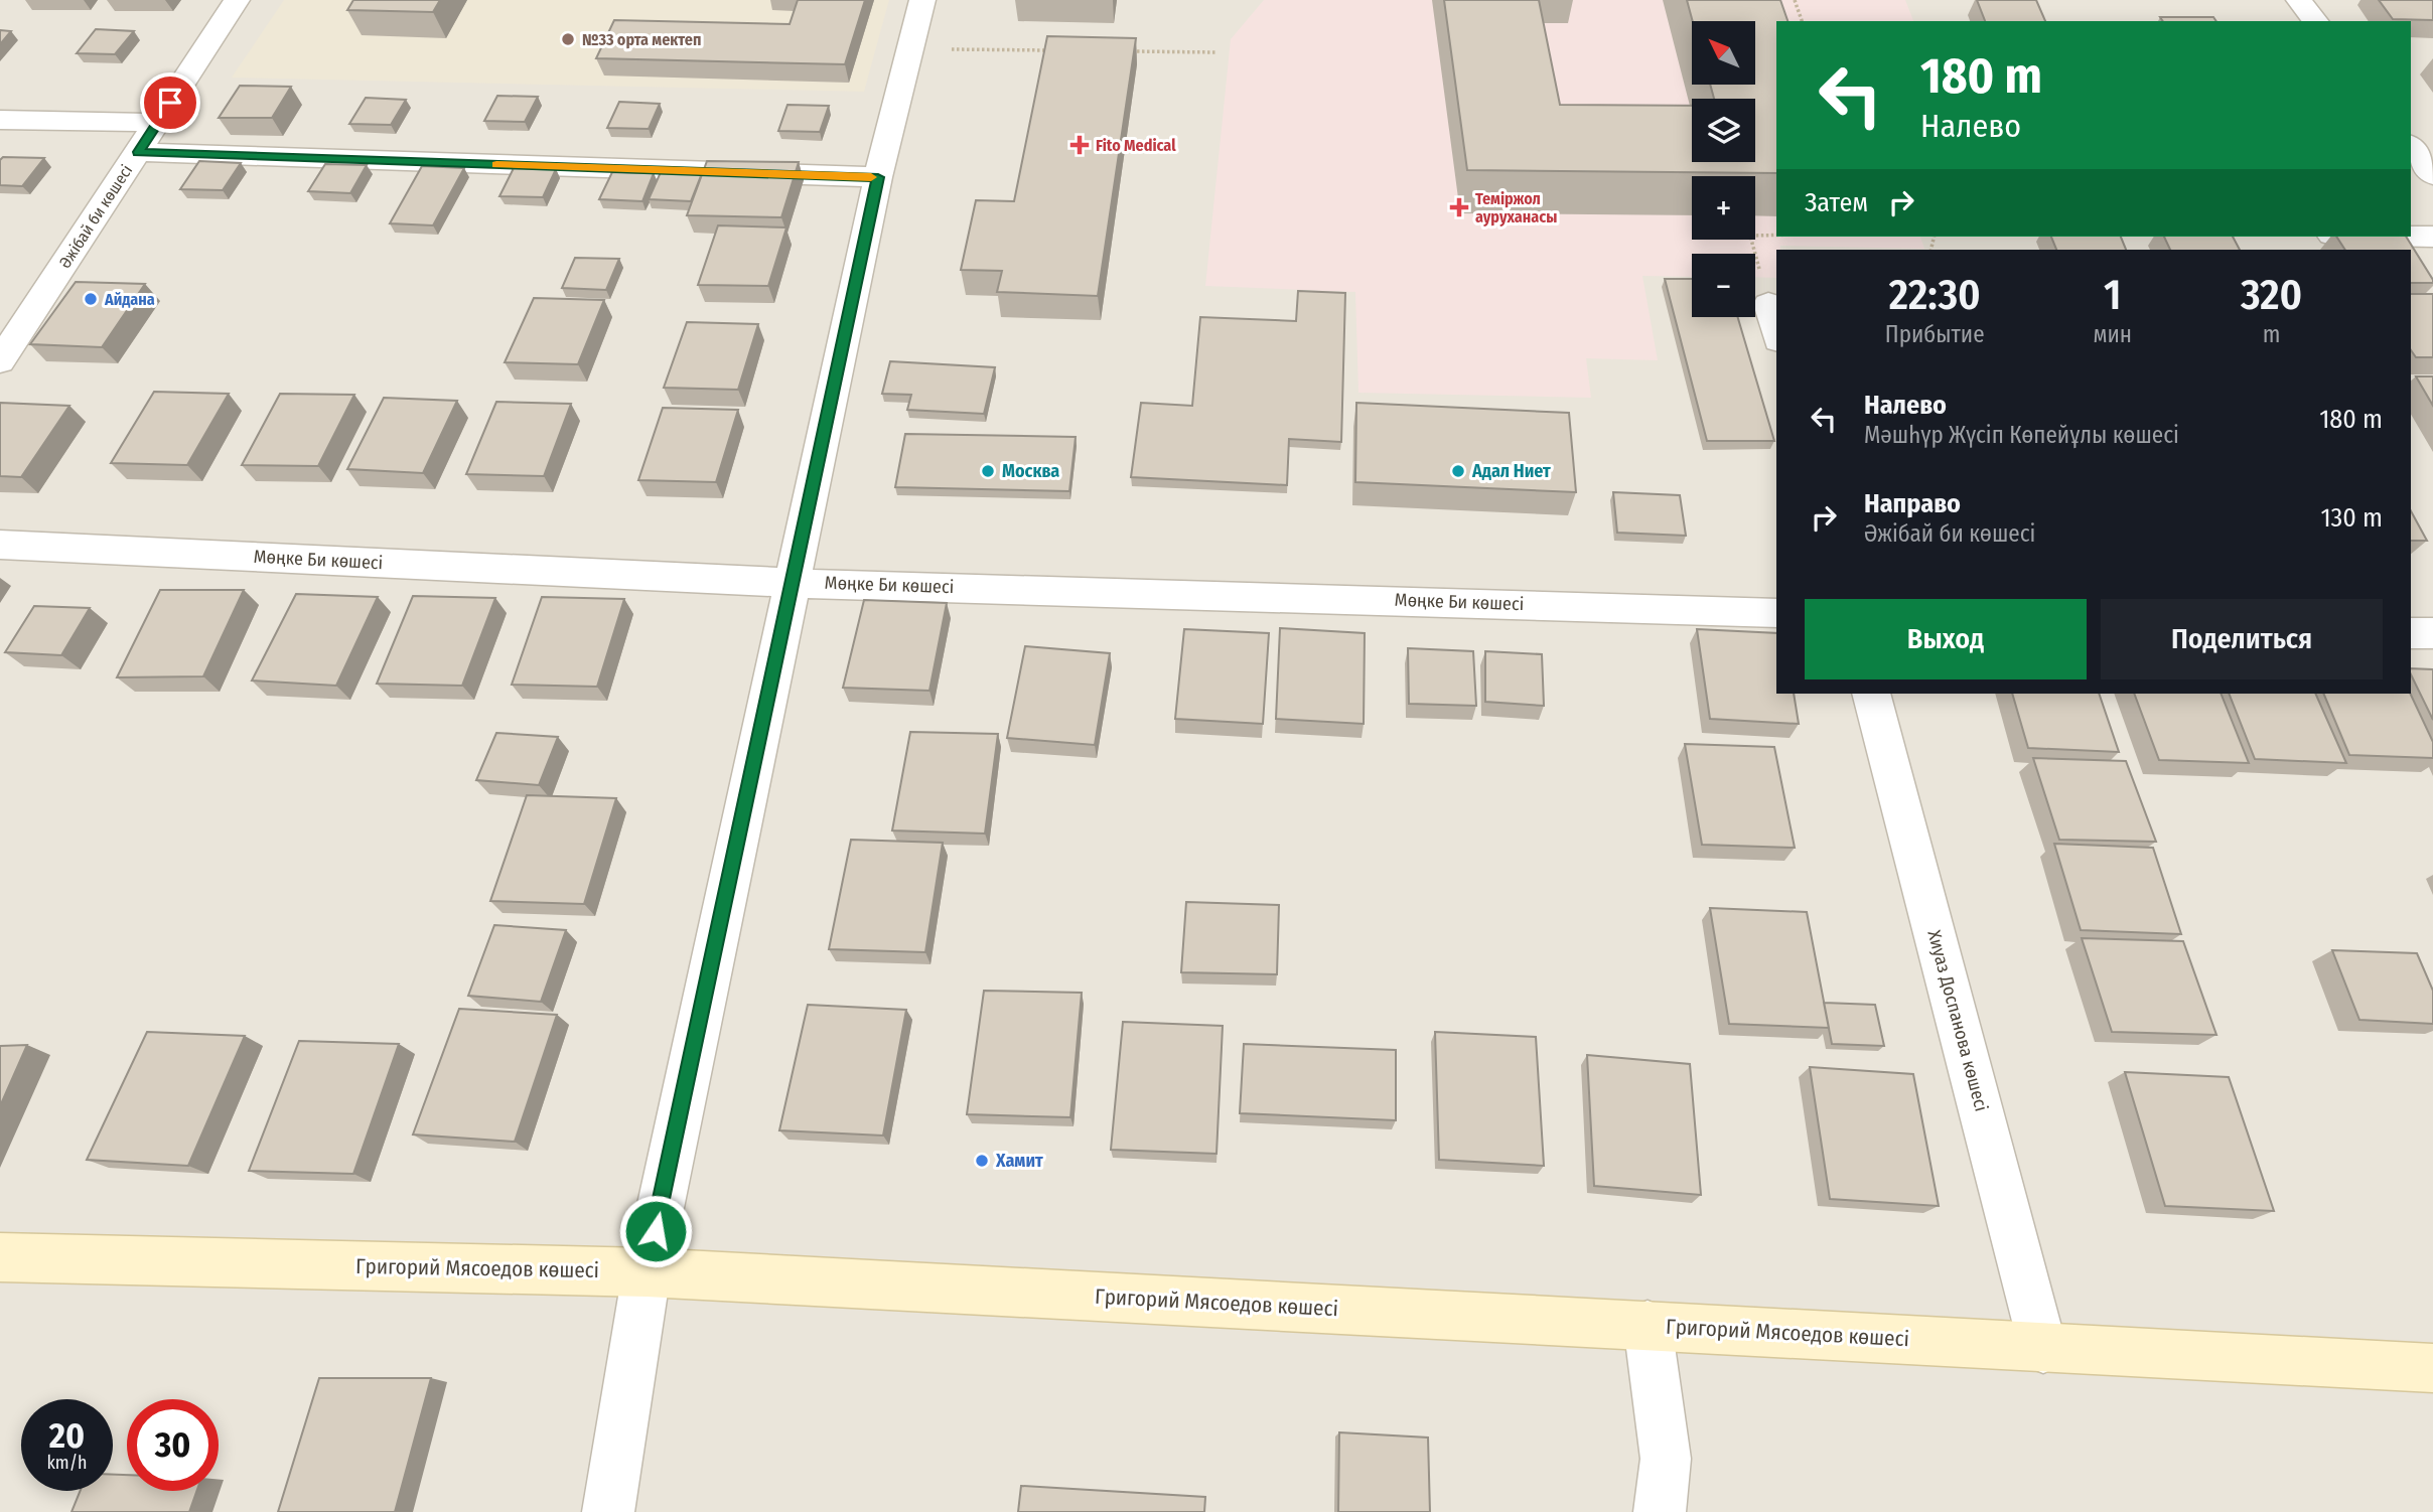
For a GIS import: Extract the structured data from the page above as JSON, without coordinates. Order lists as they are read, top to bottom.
{
  "streets": {
    "main road": ["Григорий Мясоедов көшесі"],
    "street": ["Әжібай би көшесі", "Мөңке Би көшесі", "Хиуаз Доспанова көшесі"]
  },
  "crossings": [
    ["Хиуаз Доспанова көшесі", "Григорий Мясоедов көшесі"]
  ],
  "places": {
    "other": [
      "№33 орта мектеп",
      "Айдана",
      "Москва",
      "Адал Ниет",
      "Хамит"
    ],
    "health": ["Fito Medical", "Теміржол ауруханасы"]
  },
  "north": "top left",
  "page": {
    "map_buttons": ["+", "−"],
    "turn": ["180 m", "Налево"],
    "then": "Затем",
    "eta": [
      "22:30",
      "Прибытие",
      "1",
      "мин",
      "320",
      "m"
    ],
    "list": [
      {
        "name": "Налево",
        "note": "Мәшһүр Жүсіп Көпейұлы көшесі",
        "value": "180 m"
      },
      {
        "name": "Направо",
        "note": "Әжібай би көшесі",
        "value": "130 m"
      }
    ],
    "buttons": ["Выход", "Поделиться"],
    "speed": "20 km/h",
    "limit": "30"
  }
}
